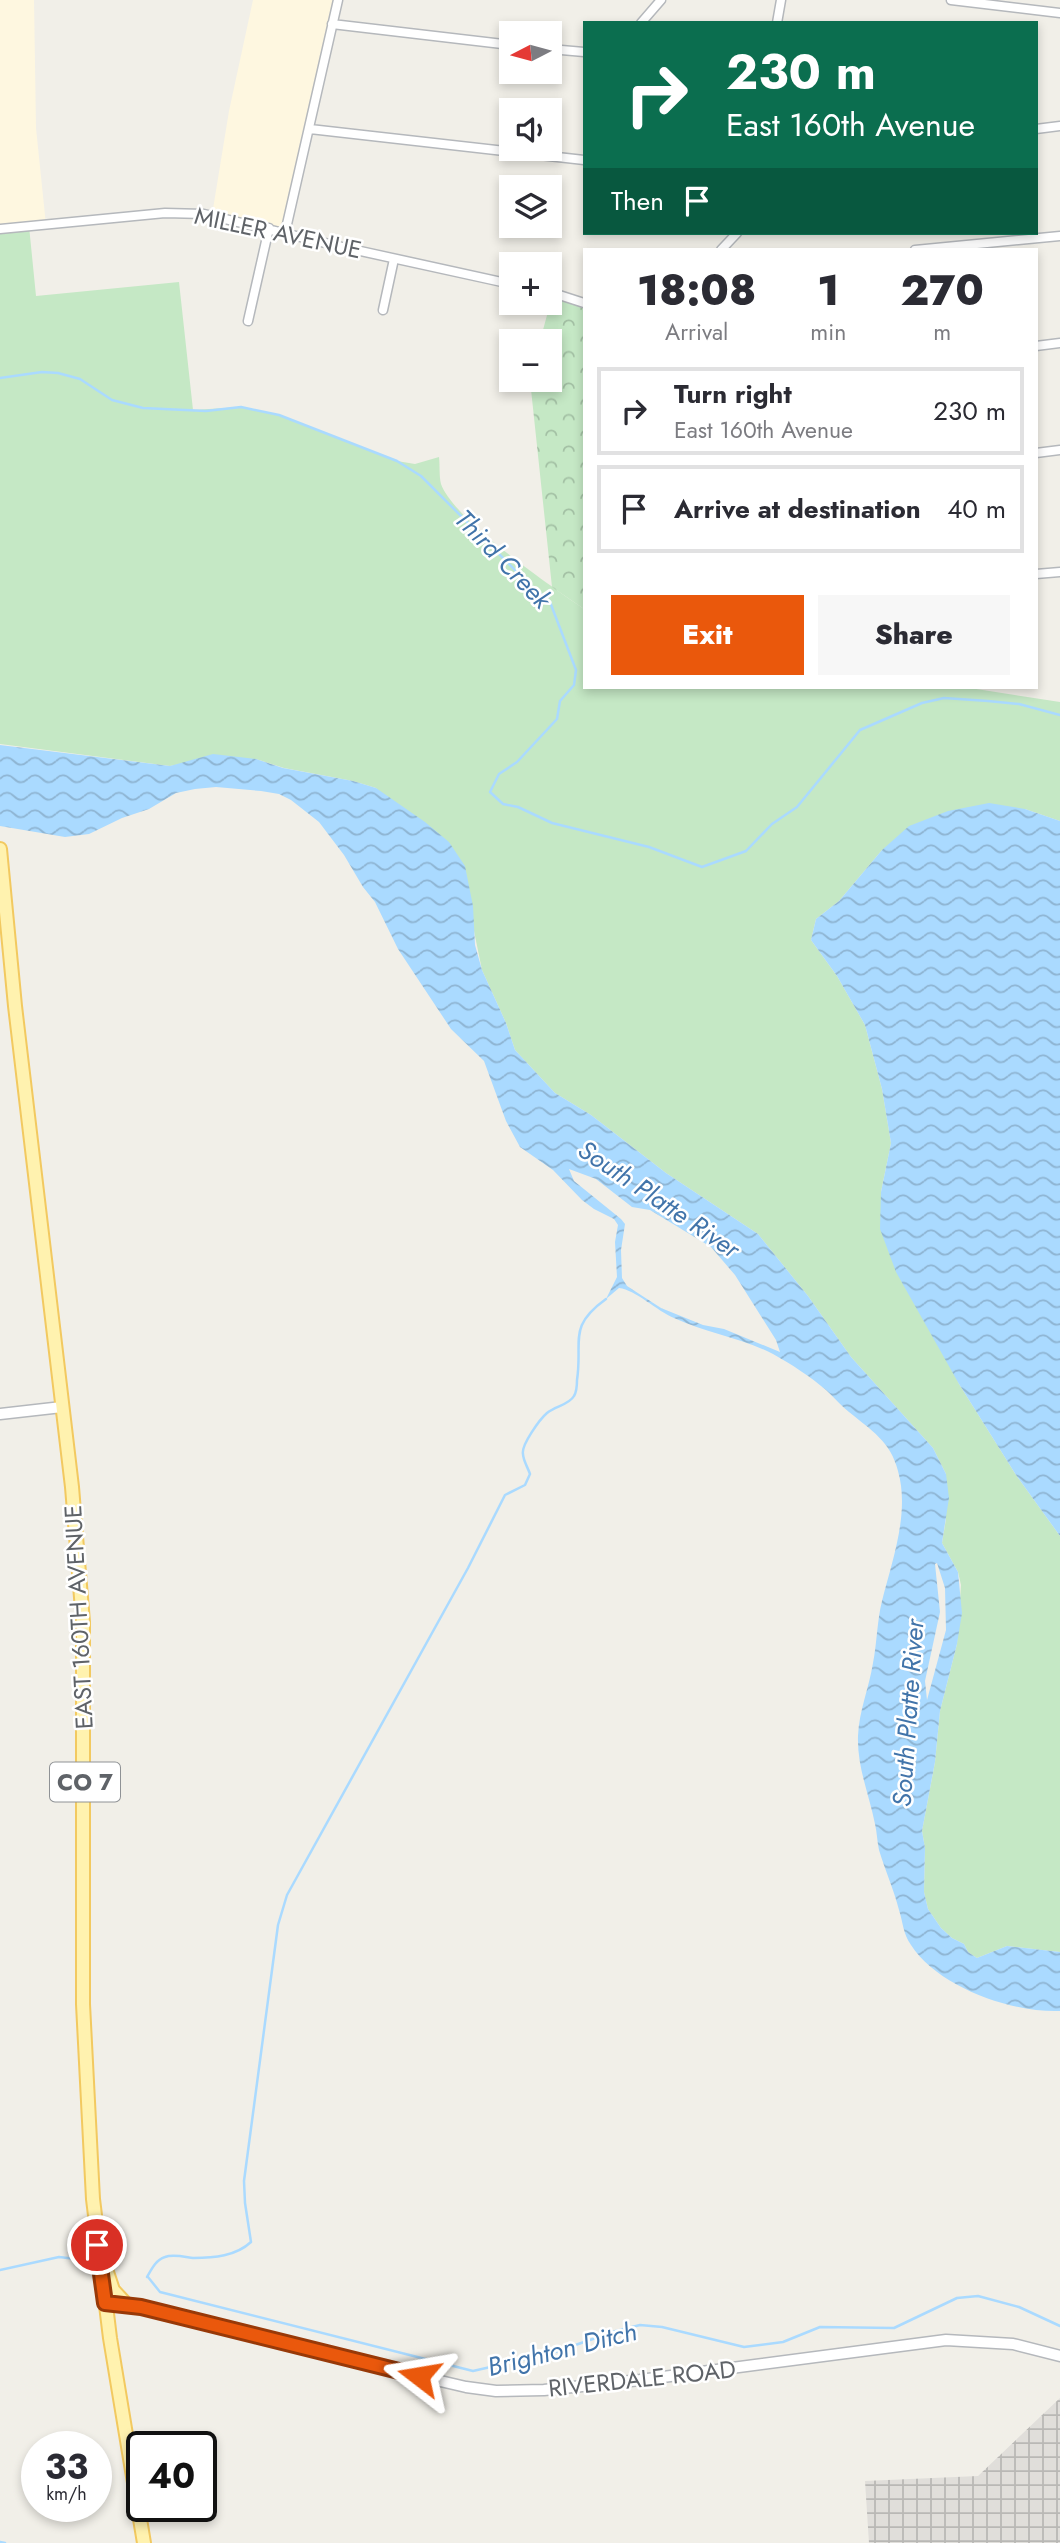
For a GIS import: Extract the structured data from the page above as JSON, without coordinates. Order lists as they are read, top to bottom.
{
  "streets": {
    "main road": ["EAST 160TH AVENUE", "CO 7"],
    "street": ["MILLER AVENUE", "RIVERDALE ROAD"]
  },
  "crossings": [
    ["EAST 160TH AVENUE", "RIVERDALE ROAD"]
  ],
  "water": ["Third Creek", "South Platte River", "Brighton Ditch"],
  "north": "left",
  "page": {
    "map_buttons": ["+", "−"],
    "turn": ["230 m", "East 160th Avenue"],
    "then": "Then",
    "eta": [
      "18:08",
      "Arrival",
      "1",
      "min",
      "270",
      "m"
    ],
    "list": [
      {
        "name": "Turn right",
        "note": "East 160th Avenue",
        "value": "230 m"
      },
      {
        "name": "Arrive at destination",
        "value": "40 m"
      }
    ],
    "buttons": ["Exit", "Share"],
    "speed": "33 km/h",
    "limit": "40"
  }
}
